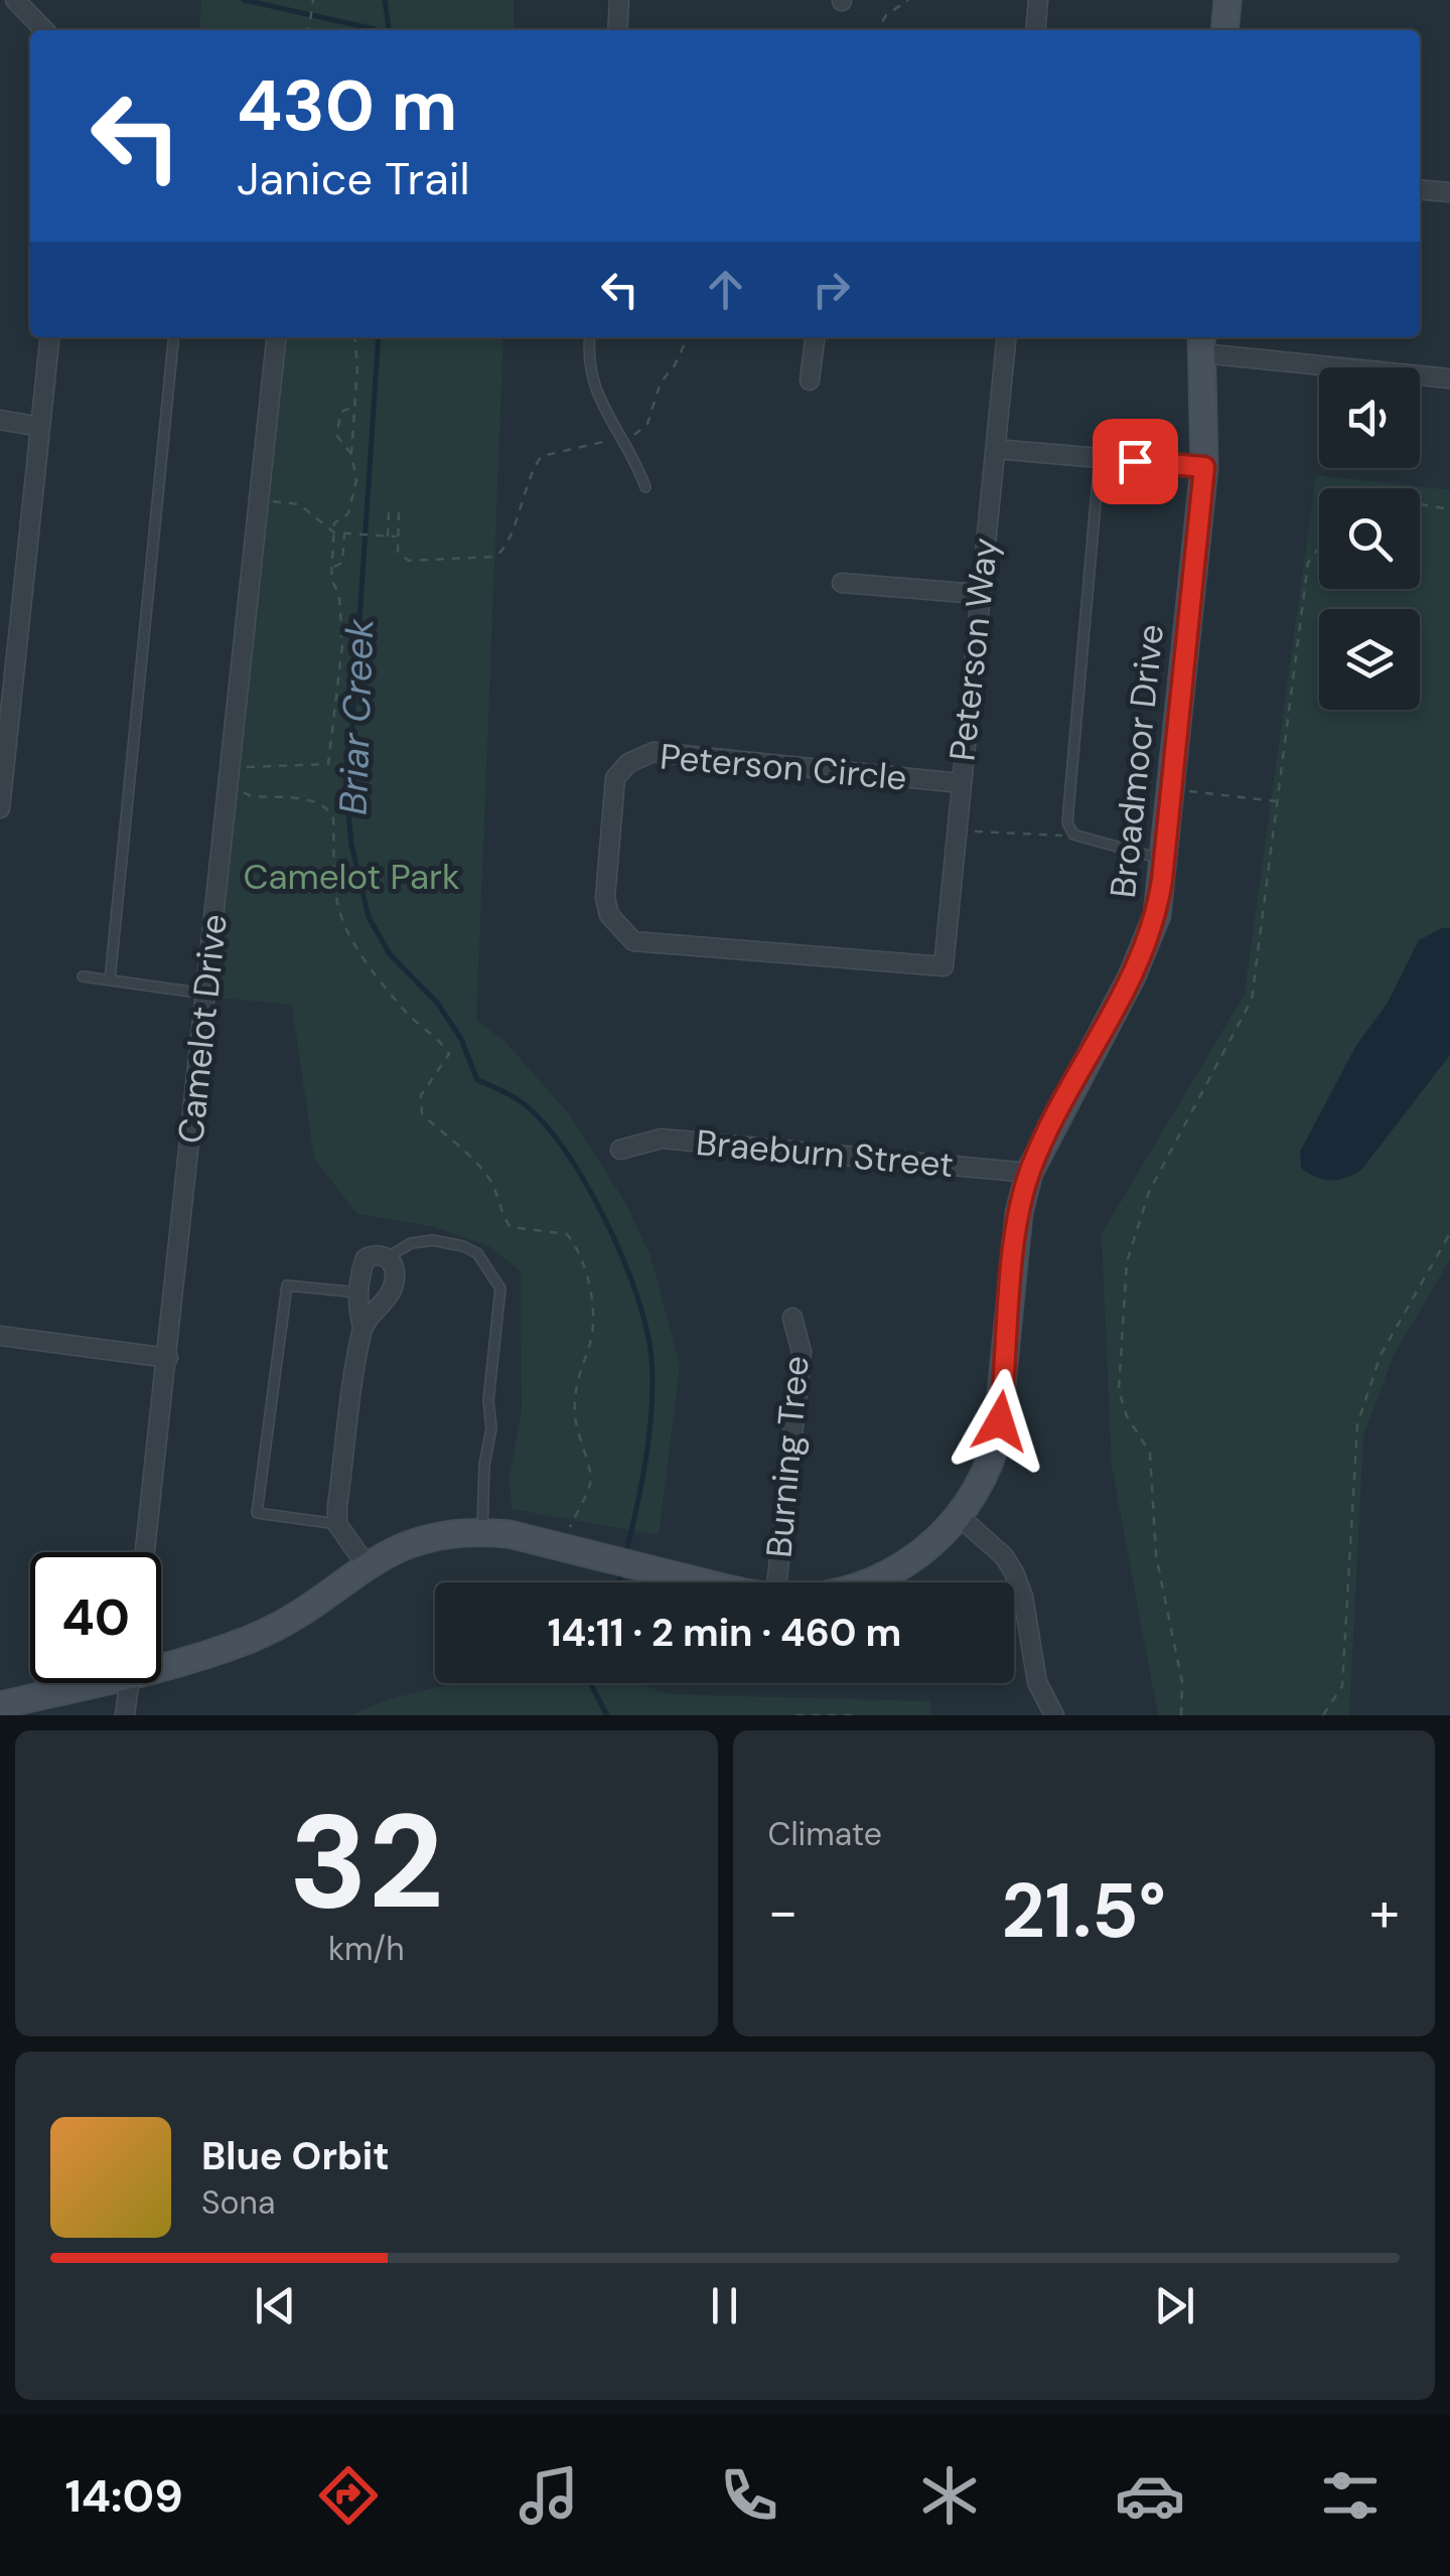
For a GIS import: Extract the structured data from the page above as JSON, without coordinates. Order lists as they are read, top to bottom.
{
  "streets": {
    "street": [
      "Peterson Way",
      "Broadmoor Drive",
      "Peterson Circle",
      "Camelot Drive",
      "Braeburn Street",
      "Burning Tree"
    ]
  },
  "crossings": [
    ["Peterson Way", "Peterson Circle"],
    ["Broadmoor Drive", "Braeburn Street"]
  ],
  "water": ["Briar Creek"],
  "parks": ["Camelot Park"],
  "page": {
    "turn": ["430 m", "Janice Trail"],
    "limit": "40",
    "trip": "14:11 · 2 min · 460 m",
    "tile": [
      ["32", "km/h"],
      "Climate"
    ],
    "heat": ["−", "21.5°", "+"],
    "song": ["Blue Orbit", "Sona"],
    "tabs": "14:09"
  }
}
